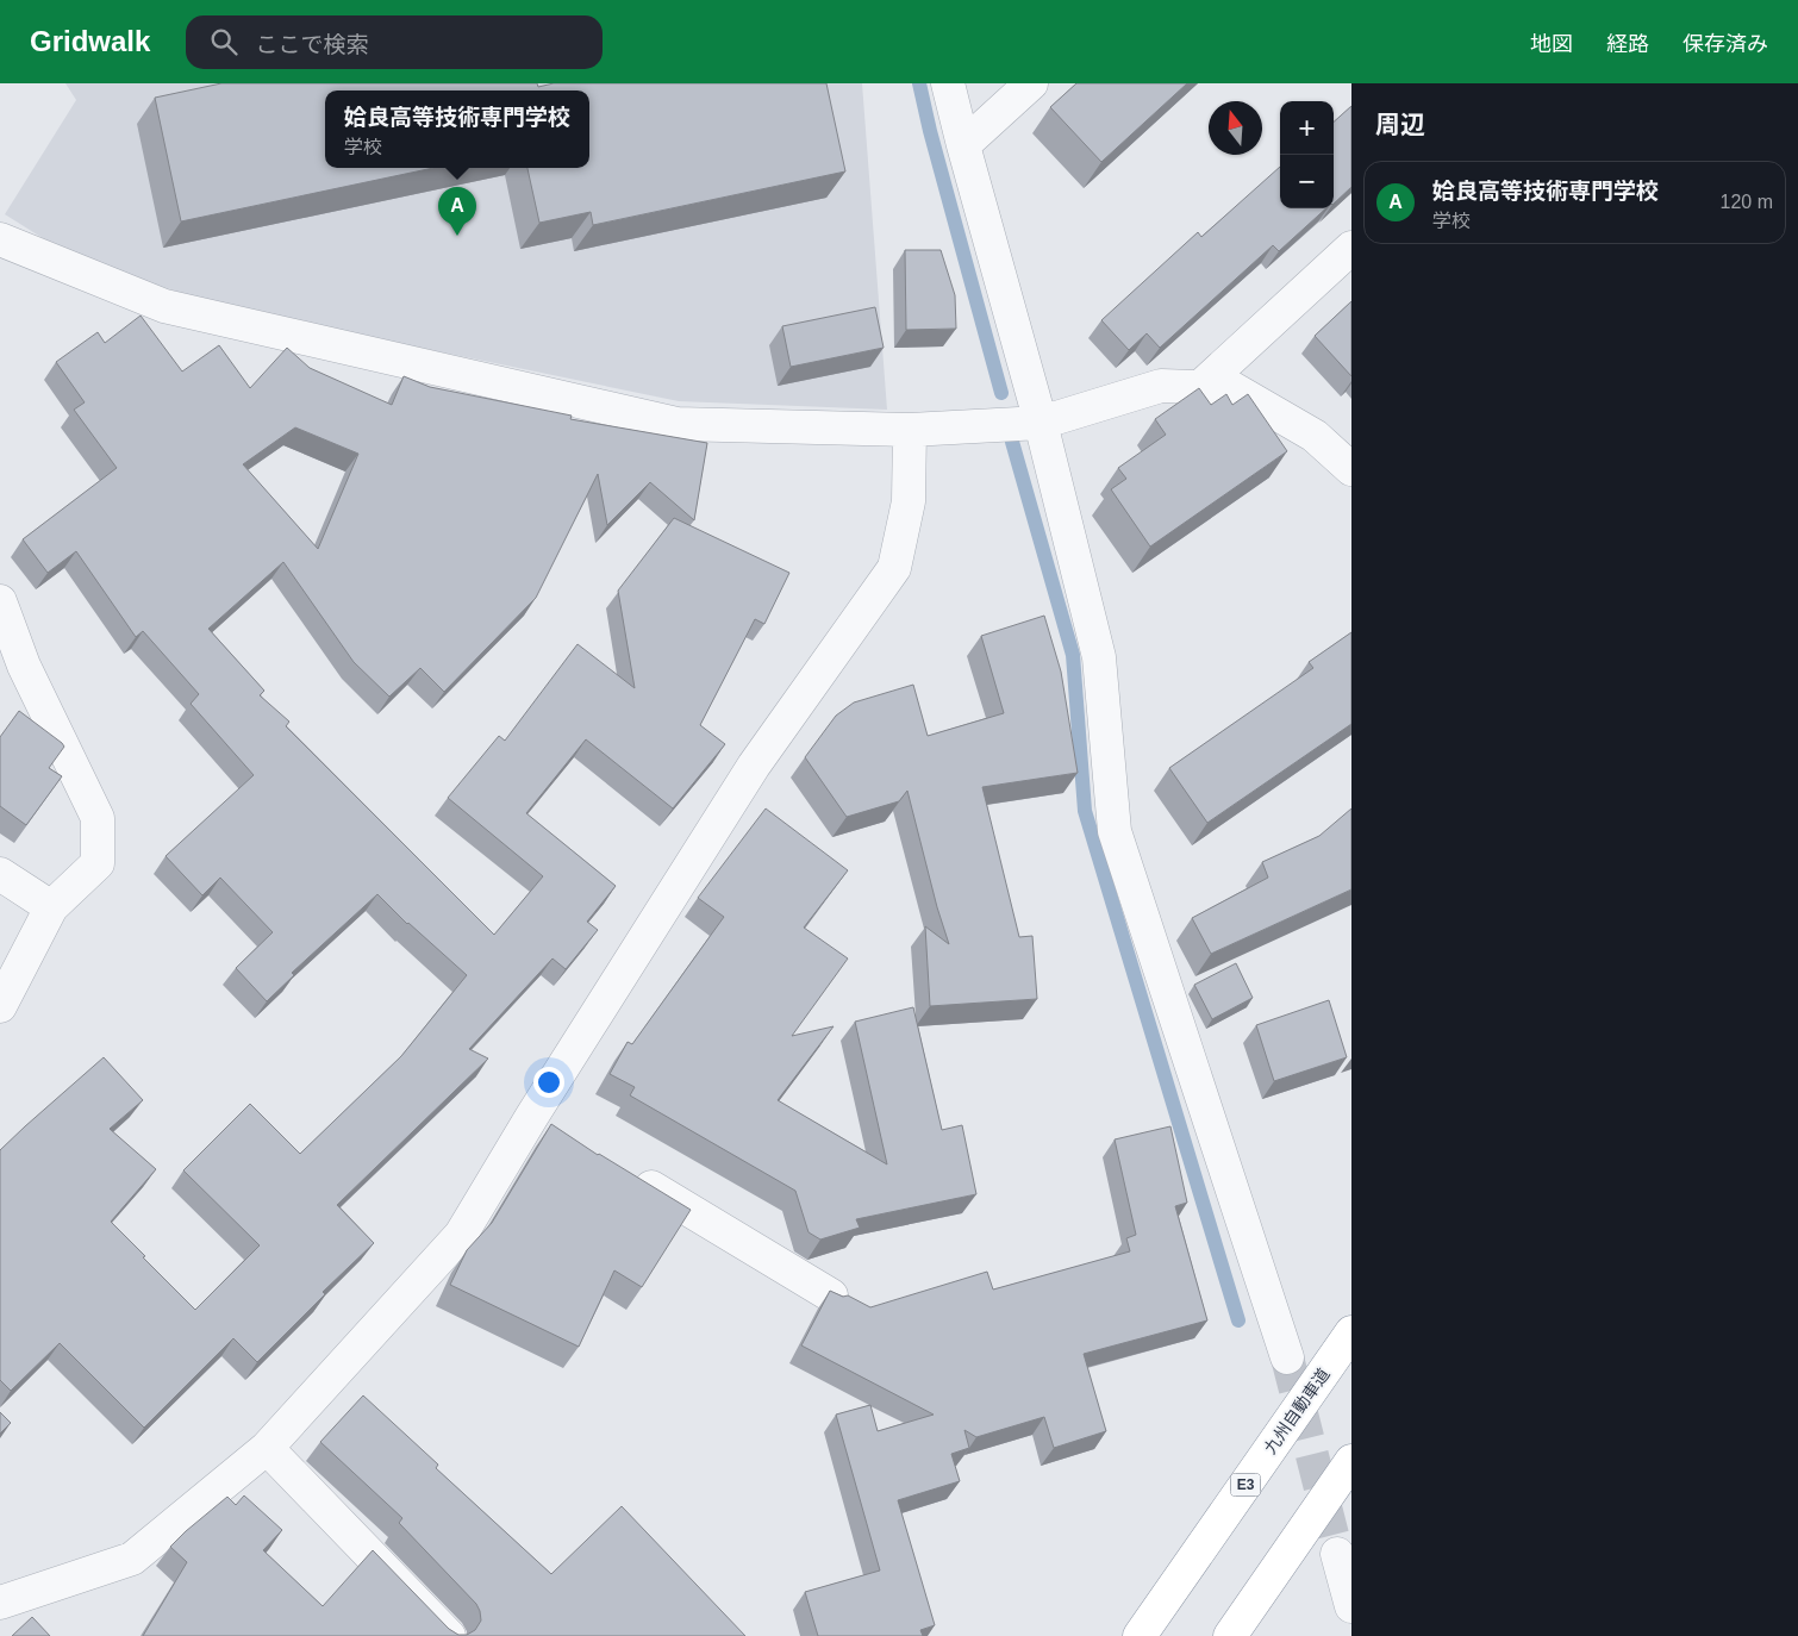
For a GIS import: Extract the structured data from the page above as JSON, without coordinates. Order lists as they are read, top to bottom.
{
  "streets": {
    "highway": ["九州自動車道", "E3"]
  },
  "north": "top",
  "page": {
    "header": "Gridwalk",
    "search": "ここで検索",
    "nav": ["地図", "経路", "保存済み"],
    "heading": "周辺",
    "popup": ["姶良高等技術専門学校", "学校"],
    "map_buttons": ["+", "−"],
    "list": [
      {
        "mark": "A",
        "name": "姶良高等技術専門学校",
        "note": "学校",
        "value": "120 m"
      }
    ],
    "pins": "A"
  }
}
